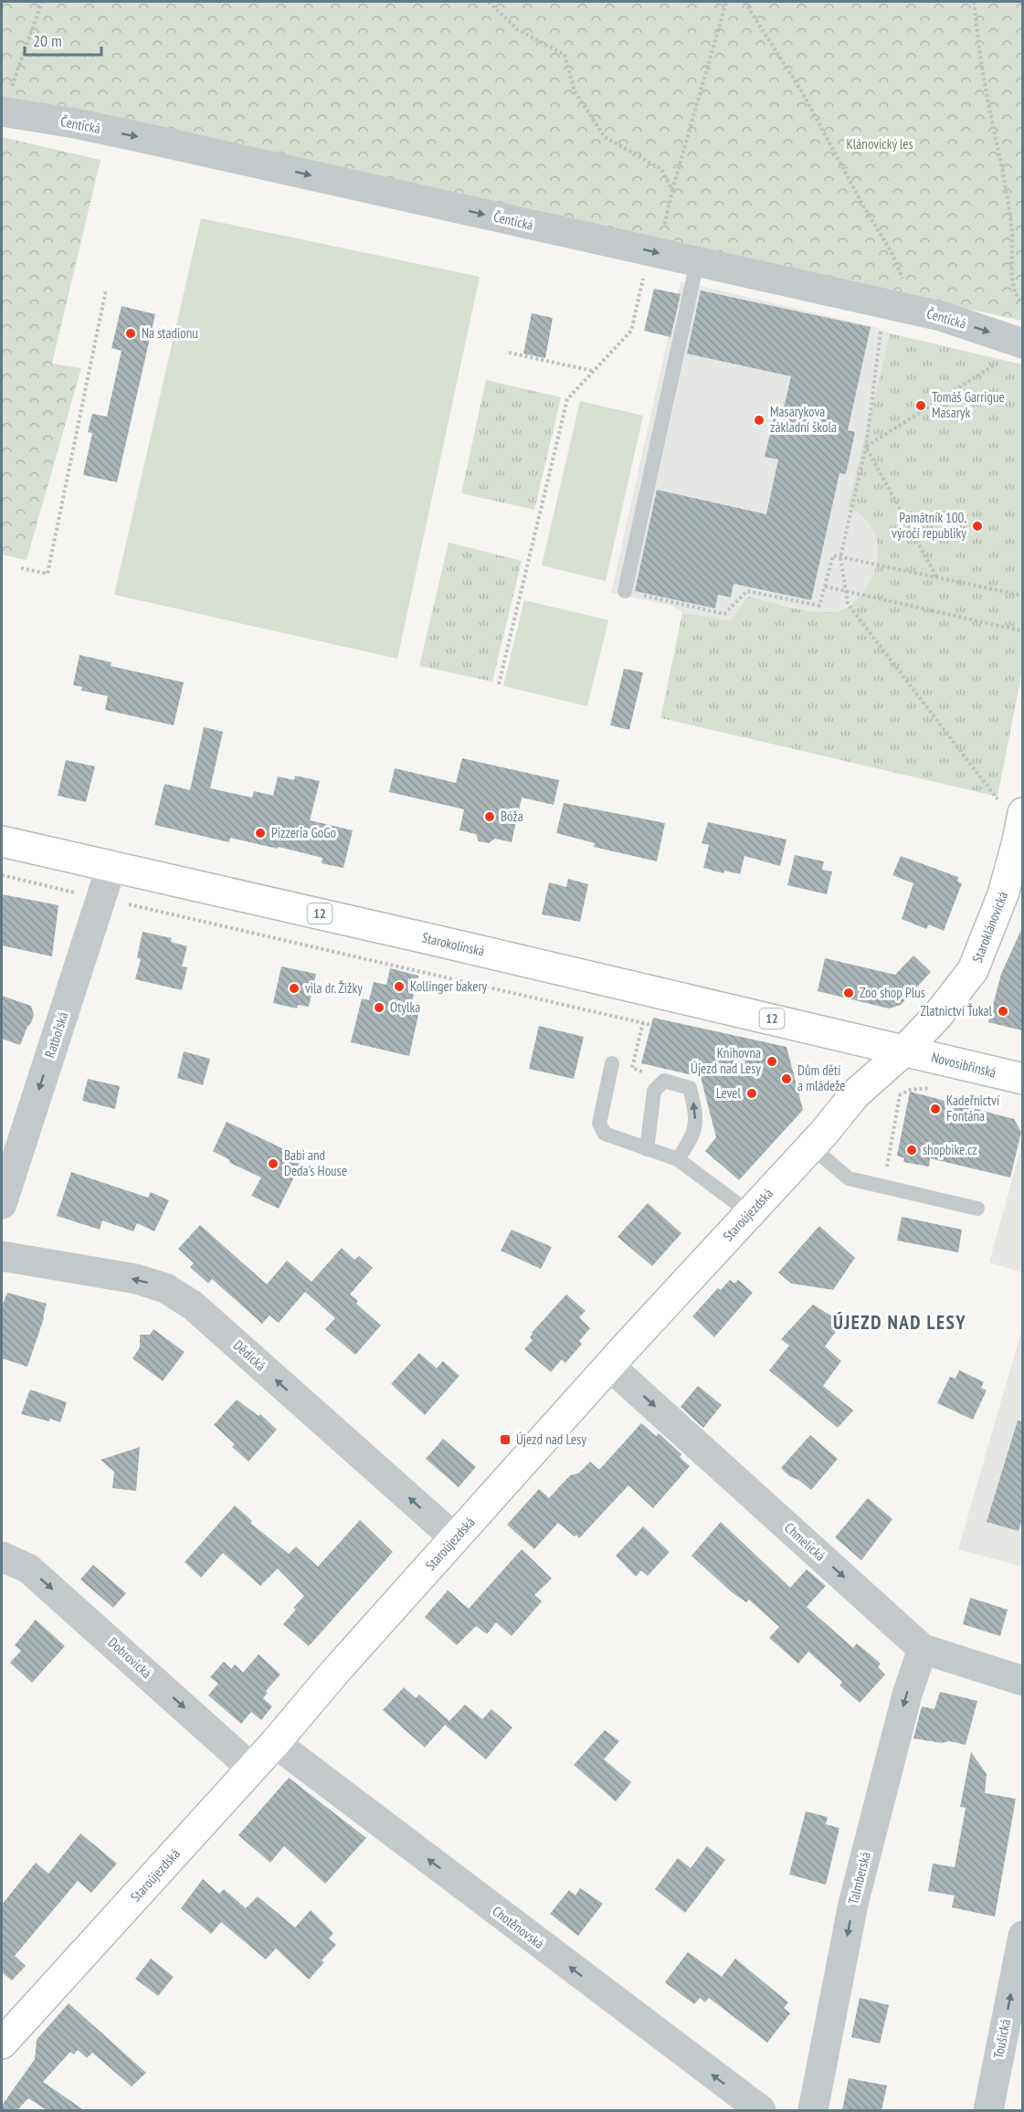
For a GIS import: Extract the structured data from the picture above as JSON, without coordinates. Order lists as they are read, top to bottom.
{
  "streets": {
    "street": [
      "Čentická",
      "12",
      "Staroklánovická",
      "Starokolínská",
      "Ratbořská",
      "Novosibřinská",
      "Staroújezdská",
      "Dědická",
      "Chmelická",
      "Dobrovická",
      "Talmberská",
      "Chotěnovská",
      "Toušická"
    ]
  },
  "crossings": [
    ["Staroklánovická", "Starokolínská"],
    ["Staroklánovická", "Novosibřinská"],
    ["Staroklánovická", "Staroújezdská"],
    ["Starokolínská", "Ratbořská"],
    ["Starokolínská", "Novosibřinská"],
    ["Starokolínská", "Staroújezdská"],
    ["Novosibřinská", "Staroújezdská"],
    ["Staroújezdská", "Dědická"],
    ["Staroújezdská", "Chmelická"],
    ["Staroújezdská", "Dobrovická"],
    ["Staroújezdská", "Chotěnovská"],
    ["Chmelická", "Talmberská"]
  ],
  "one_way": [
    "Čentická",
    "Ratbořská",
    "Dědická",
    "Chmelická",
    "Dobrovická",
    "Talmberská",
    "Chotěnovská",
    "Toušická"
  ],
  "districts": ["ÚJEZD NAD LESY"],
  "parks": ["Klánovický les"],
  "places": {
    "other": [
      "Na stadionu",
      "Tomáš Garrigue Masaryk",
      "Masarykova základní škola",
      "Památník 100. výročí republiky",
      "Bóža",
      "Pizzeria GoGo",
      "Kollinger bakery",
      "vila dr. Žižky",
      "Zoo shop Plus",
      "Otylka",
      "Zlatnictví Ťukal",
      "Knihovna Újezd nad Lesy",
      "Dům dětí a mládeže",
      "Level",
      "Kadeřnictví Fontána",
      "shopbike.cz",
      "Babi and Deda's House"
    ],
    "transit": ["Újezd nad Lesy"]
  },
  "scale_bar": "20 m"
}
